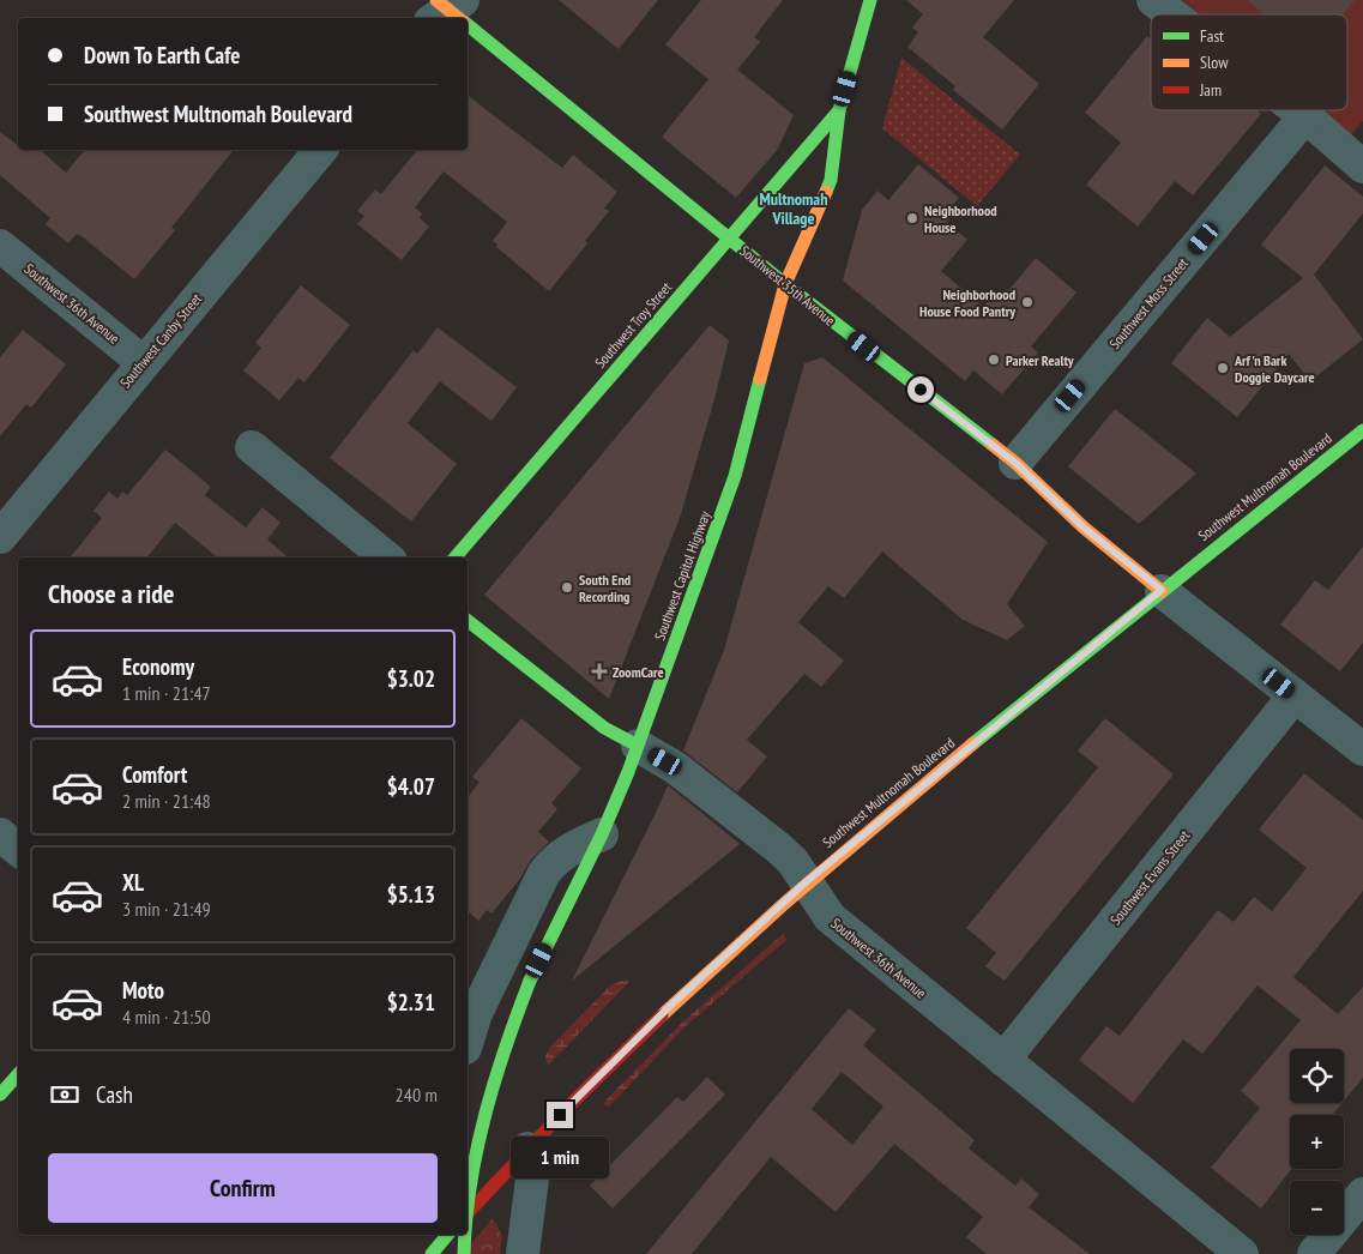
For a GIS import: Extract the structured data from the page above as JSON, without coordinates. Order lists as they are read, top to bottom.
{
  "streets": {
    "street": [
      "Southwest 35th Avenue",
      "Southwest 36th Avenue",
      "Southwest Moss Street",
      "Southwest Troy Street",
      "Southwest Canby Street",
      "Southwest Multnomah Boulevard",
      "Southwest Capitol Highway",
      "Southwest Evans Street"
    ]
  },
  "crossings": [
    ["Southwest 35th Avenue", "Southwest Moss Street"],
    ["Southwest 35th Avenue", "Southwest Troy Street"],
    ["Southwest 35th Avenue", "Southwest Multnomah Boulevard"],
    ["Southwest 35th Avenue", "Southwest Capitol Highway"],
    ["Southwest 35th Avenue", "Southwest Evans Street"],
    ["Southwest 36th Avenue", "Southwest Canby Street"],
    ["Southwest 36th Avenue", "Southwest Multnomah Boulevard"],
    ["Southwest 36th Avenue", "Southwest Capitol Highway"],
    ["Southwest 36th Avenue", "Southwest Evans Street"],
    ["Southwest Troy Street", "Southwest Capitol Highway"]
  ],
  "districts": ["Multnomah Village"],
  "places": {
    "other": [
      "Neighborhood House",
      "Neighborhood House Food Pantry",
      "Parker Realty",
      "Arf 'n Bark Doggie Daycare",
      "South End Recording"
    ],
    "health": ["ZoomCare"]
  },
  "legend": ["Fast", "Slow", "Jam"],
  "page": {
    "banner": ["Down To Earth Cafe", "Southwest Multnomah Boulevard"],
    "heading": "Choose a ride",
    "list": [
      {
        "name": "Economy",
        "note": "1 min · 21:47",
        "value": "$3.02"
      },
      {
        "name": "Comfort",
        "note": "2 min · 21:48",
        "value": "$4.07"
      },
      {
        "name": "XL",
        "note": "3 min · 21:49",
        "value": "$5.13"
      },
      {
        "name": "Moto",
        "note": "4 min · 21:50",
        "value": "$2.31"
      }
    ],
    "map_buttons": ["+", "−"],
    "pay": ["Cash", "240 m"],
    "bubble": "1 min",
    "buttons": "Confirm"
  }
}
